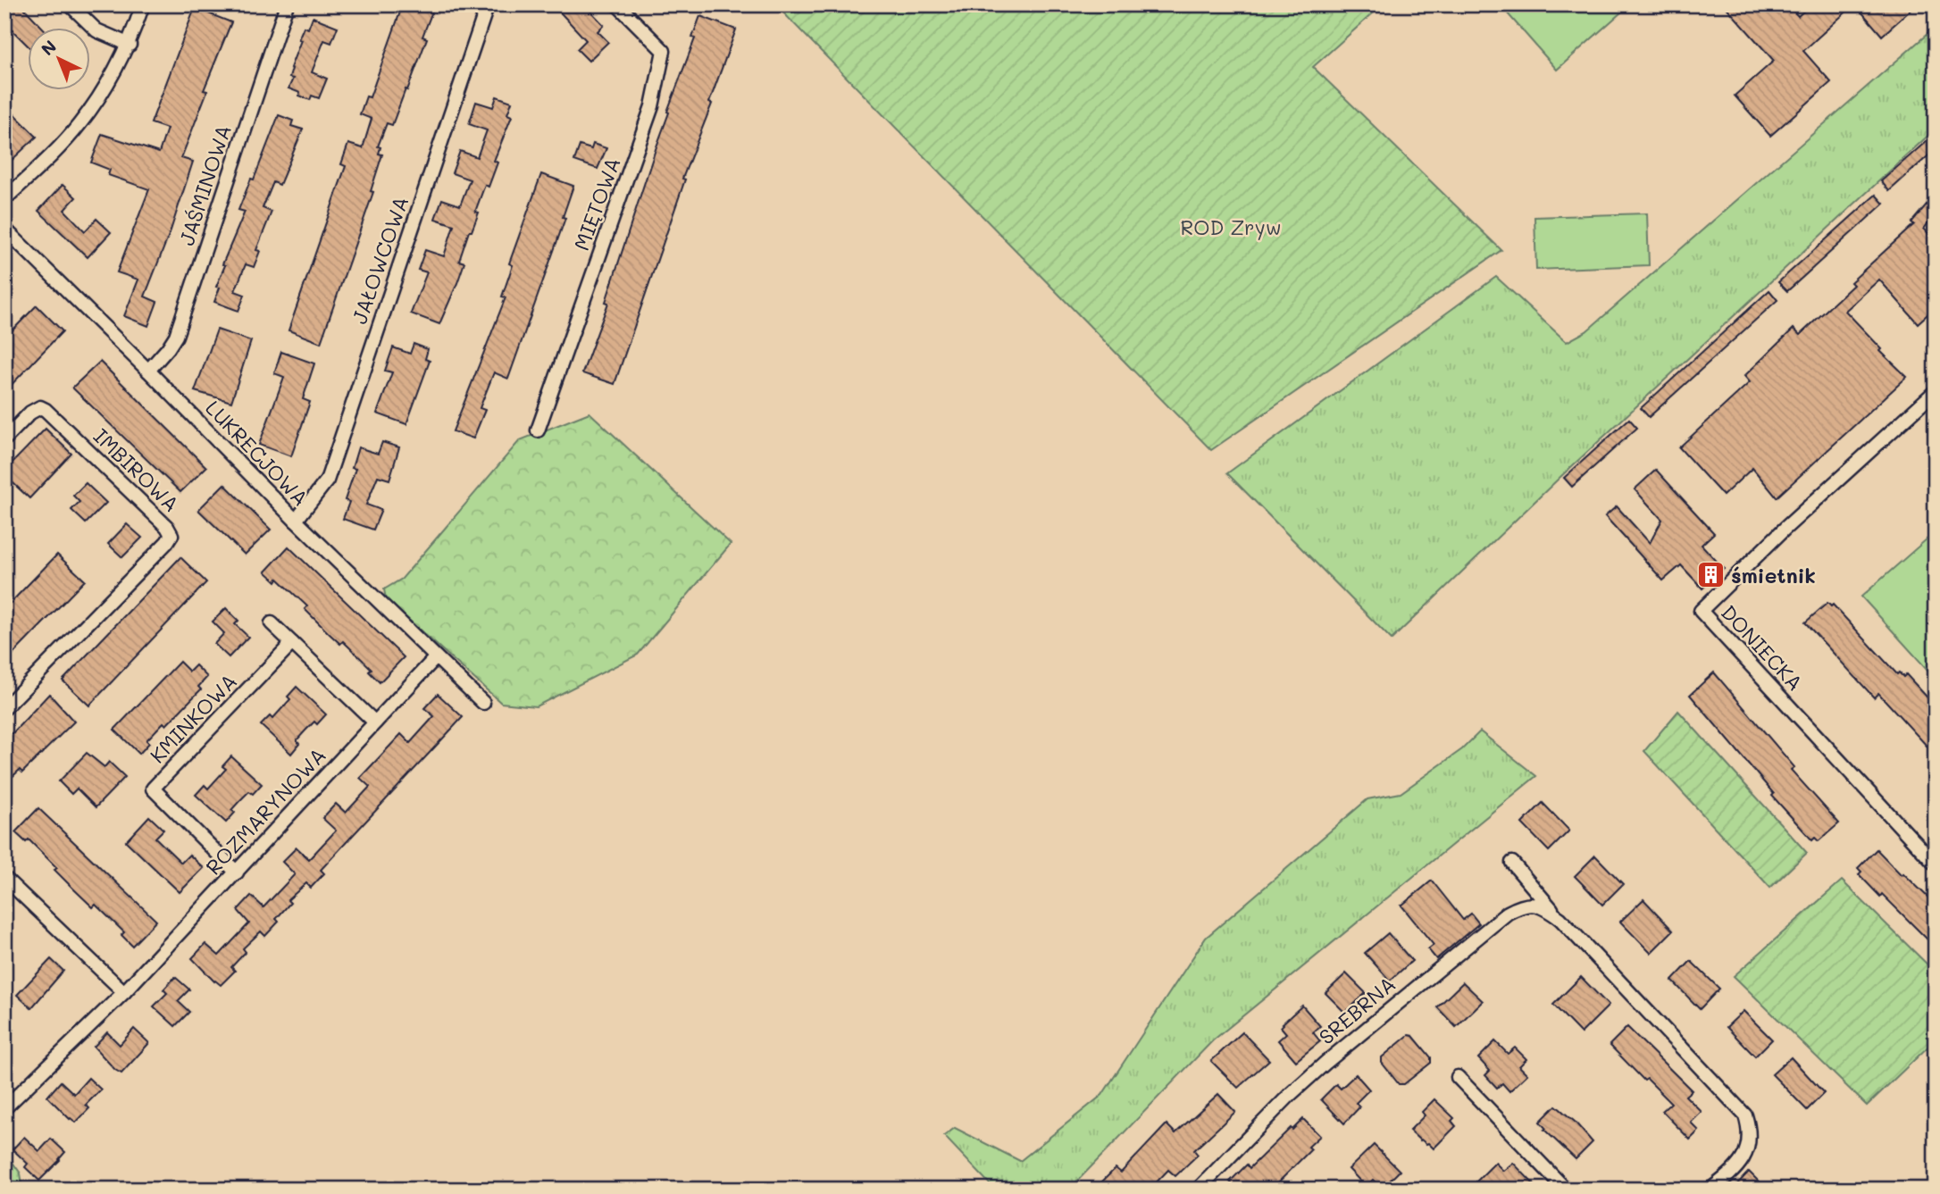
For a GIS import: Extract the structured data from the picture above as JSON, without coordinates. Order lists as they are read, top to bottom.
{
  "streets": {
    "street": [
      "JAŚMINOWA",
      "MIĘTOWA",
      "JAŁOWCOWA",
      "LUKRECJOWA",
      "IMBIROWA",
      "DONIECKA",
      "KMINKOWA",
      "ROZMARYNOWA",
      "SREBRNA"
    ]
  },
  "crossings": [
    ["JAŚMINOWA", "LUKRECJOWA"],
    ["JAŁOWCOWA", "LUKRECJOWA"],
    ["LUKRECJOWA", "ROZMARYNOWA"],
    ["KMINKOWA", "ROZMARYNOWA"]
  ],
  "parks": ["ROD Zryw"],
  "places": {
    "building": ["śmietnik"]
  },
  "north": "top left"
}
